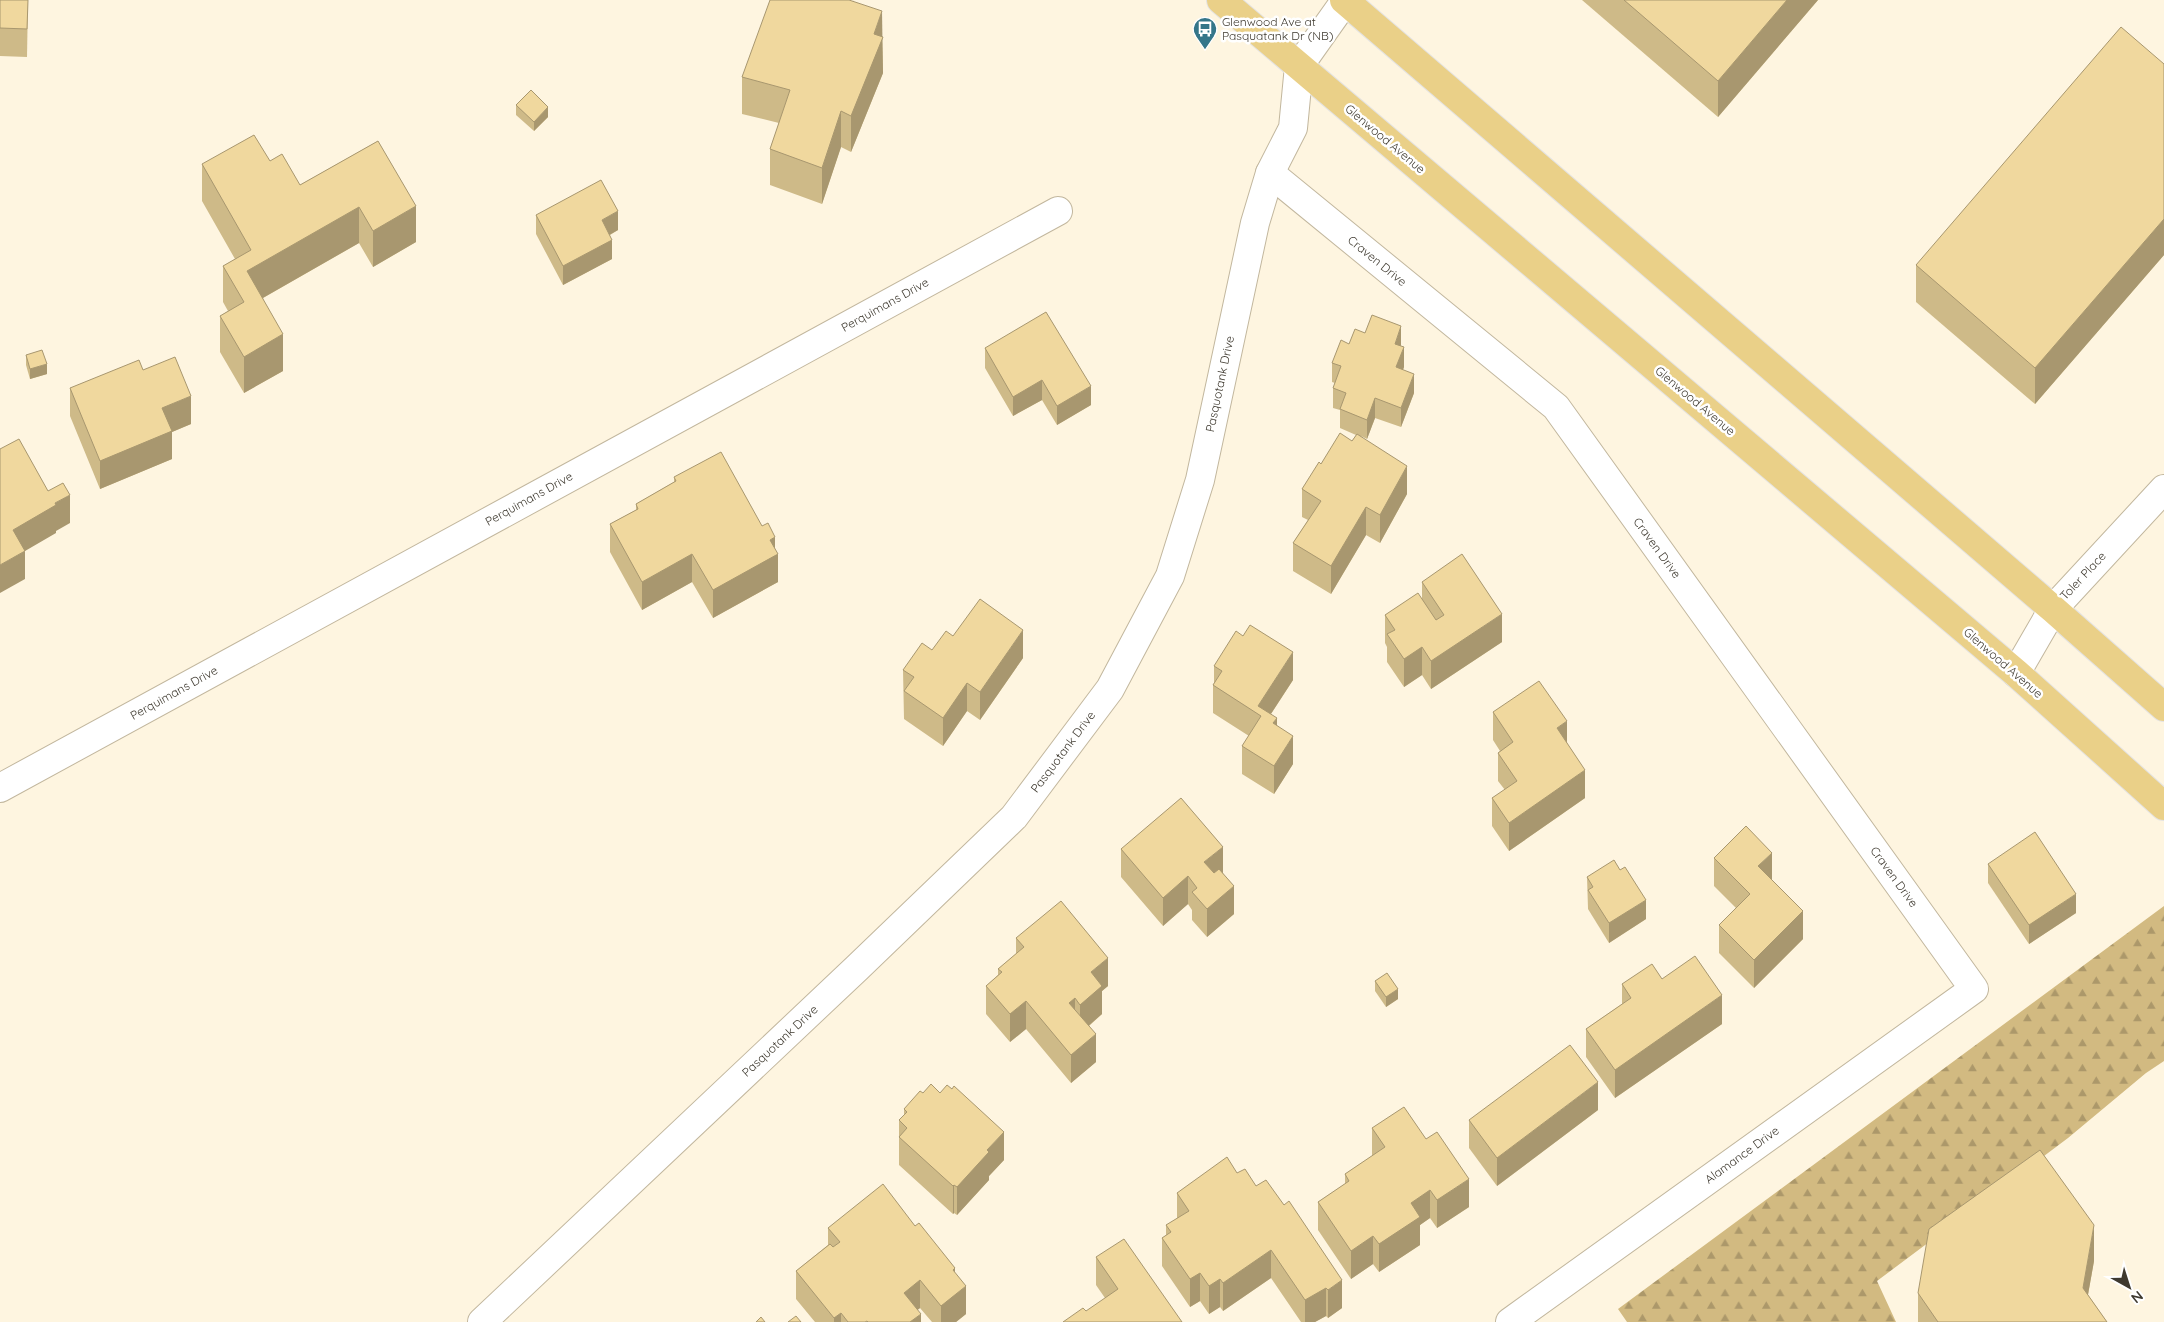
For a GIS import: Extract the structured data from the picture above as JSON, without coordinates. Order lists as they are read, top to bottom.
{
  "streets": {
    "main road": ["Glenwood Avenue"],
    "street": [
      "Craven Drive",
      "Perquimans Drive",
      "Pasquotank Drive",
      "Toler Place",
      "Alamance Drive"
    ]
  },
  "crossings": [
    ["Glenwood Avenue", "Pasquotank Drive"],
    ["Glenwood Avenue", "Toler Place"],
    ["Craven Drive", "Pasquotank Drive"],
    ["Craven Drive", "Alamance Drive"]
  ],
  "places": {
    "bus stop": ["Glenwood Ave at Pasquatank Dr (NB)"]
  },
  "north": "bottom right"
}
